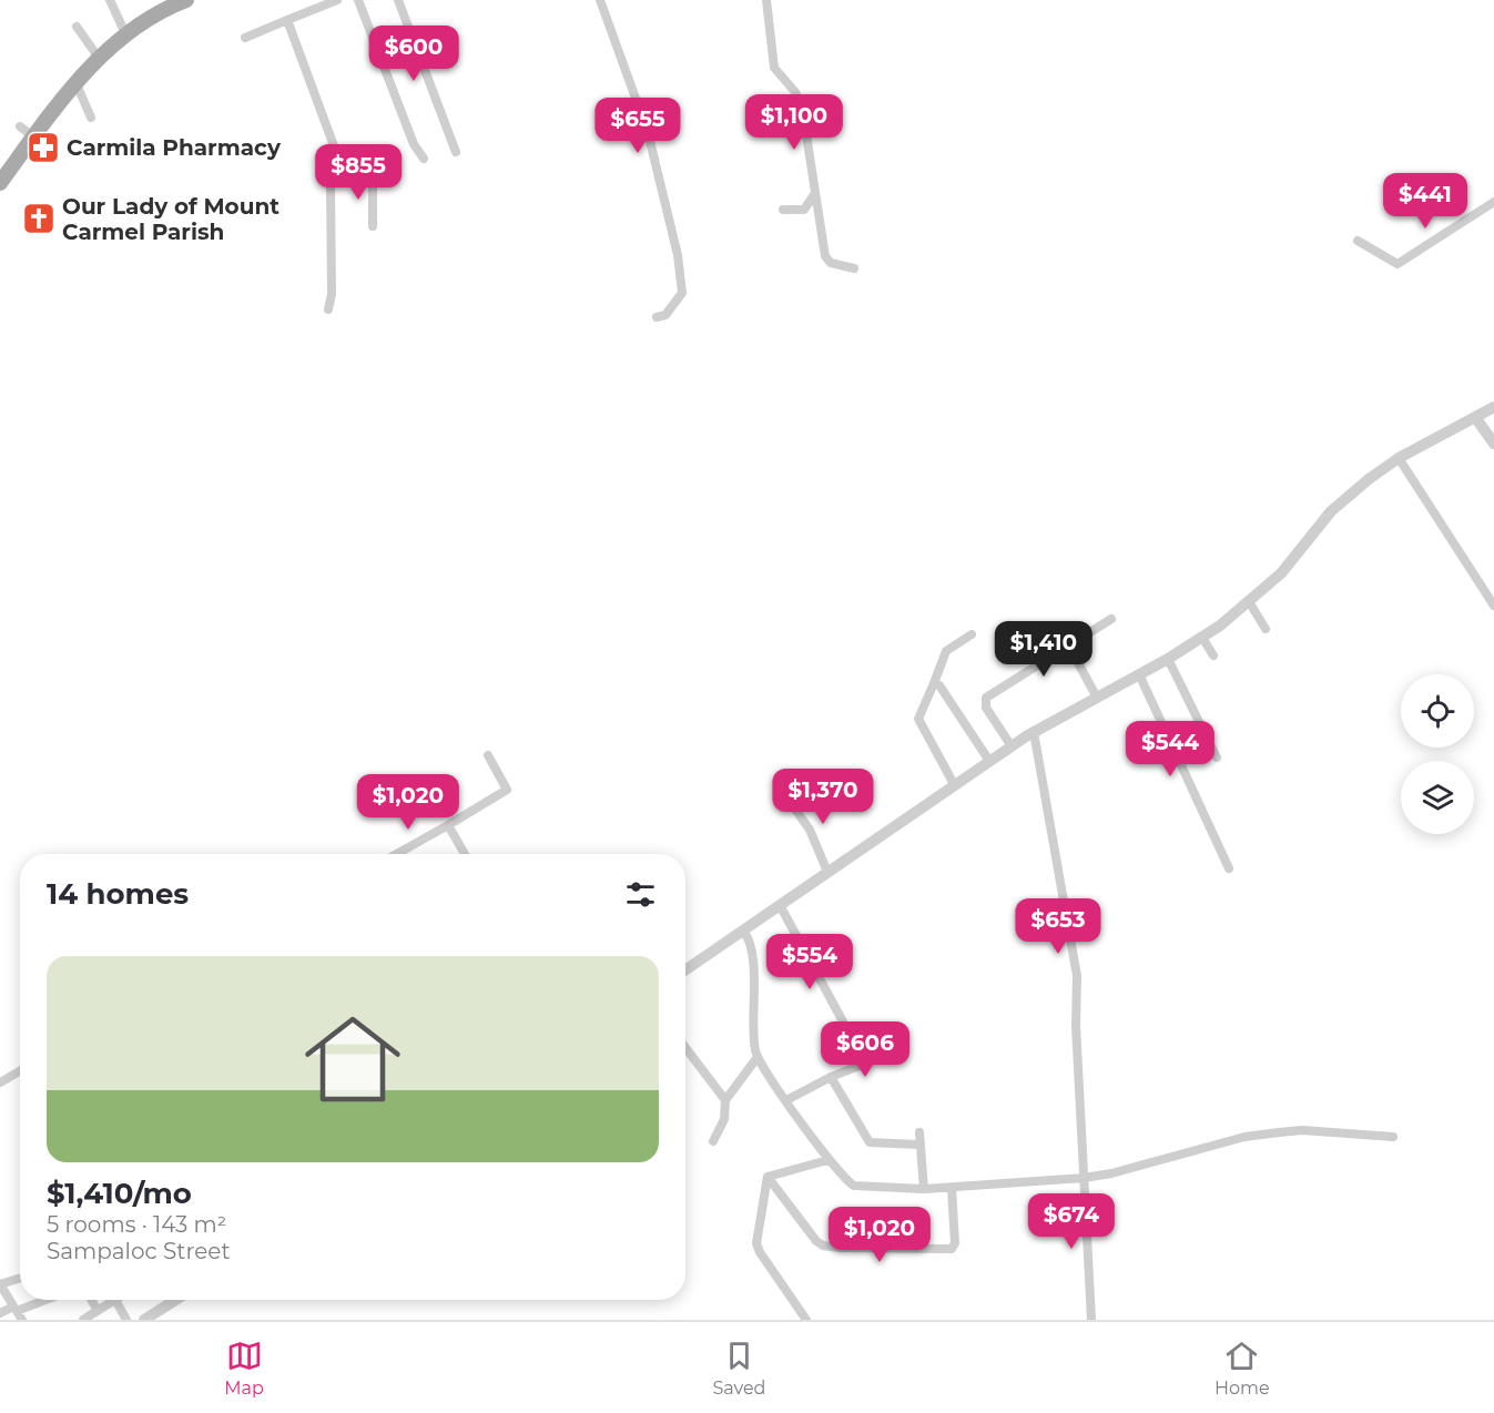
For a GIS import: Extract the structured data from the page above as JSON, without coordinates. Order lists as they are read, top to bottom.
{
  "places": {
    "pharmacy": ["Carmila Pharmacy"],
    "church": ["Our Lady of Mount Carmel Parish"]
  },
  "page": {
    "price": [
      "$600",
      "$1,100",
      "$655",
      "$855",
      "$441",
      "$1,410",
      "$544",
      "$1,370",
      "$1,020",
      "$653",
      "$554",
      "$606",
      "$674",
      "$1,020"
    ],
    "heading": "14 homes",
    "list": [
      {
        "name": "$1,410/mo",
        "note": "5 rooms · 143 m² · Sampaloc Street"
      }
    ],
    "tabs": ["Map", "Saved", "Home"]
  }
}
